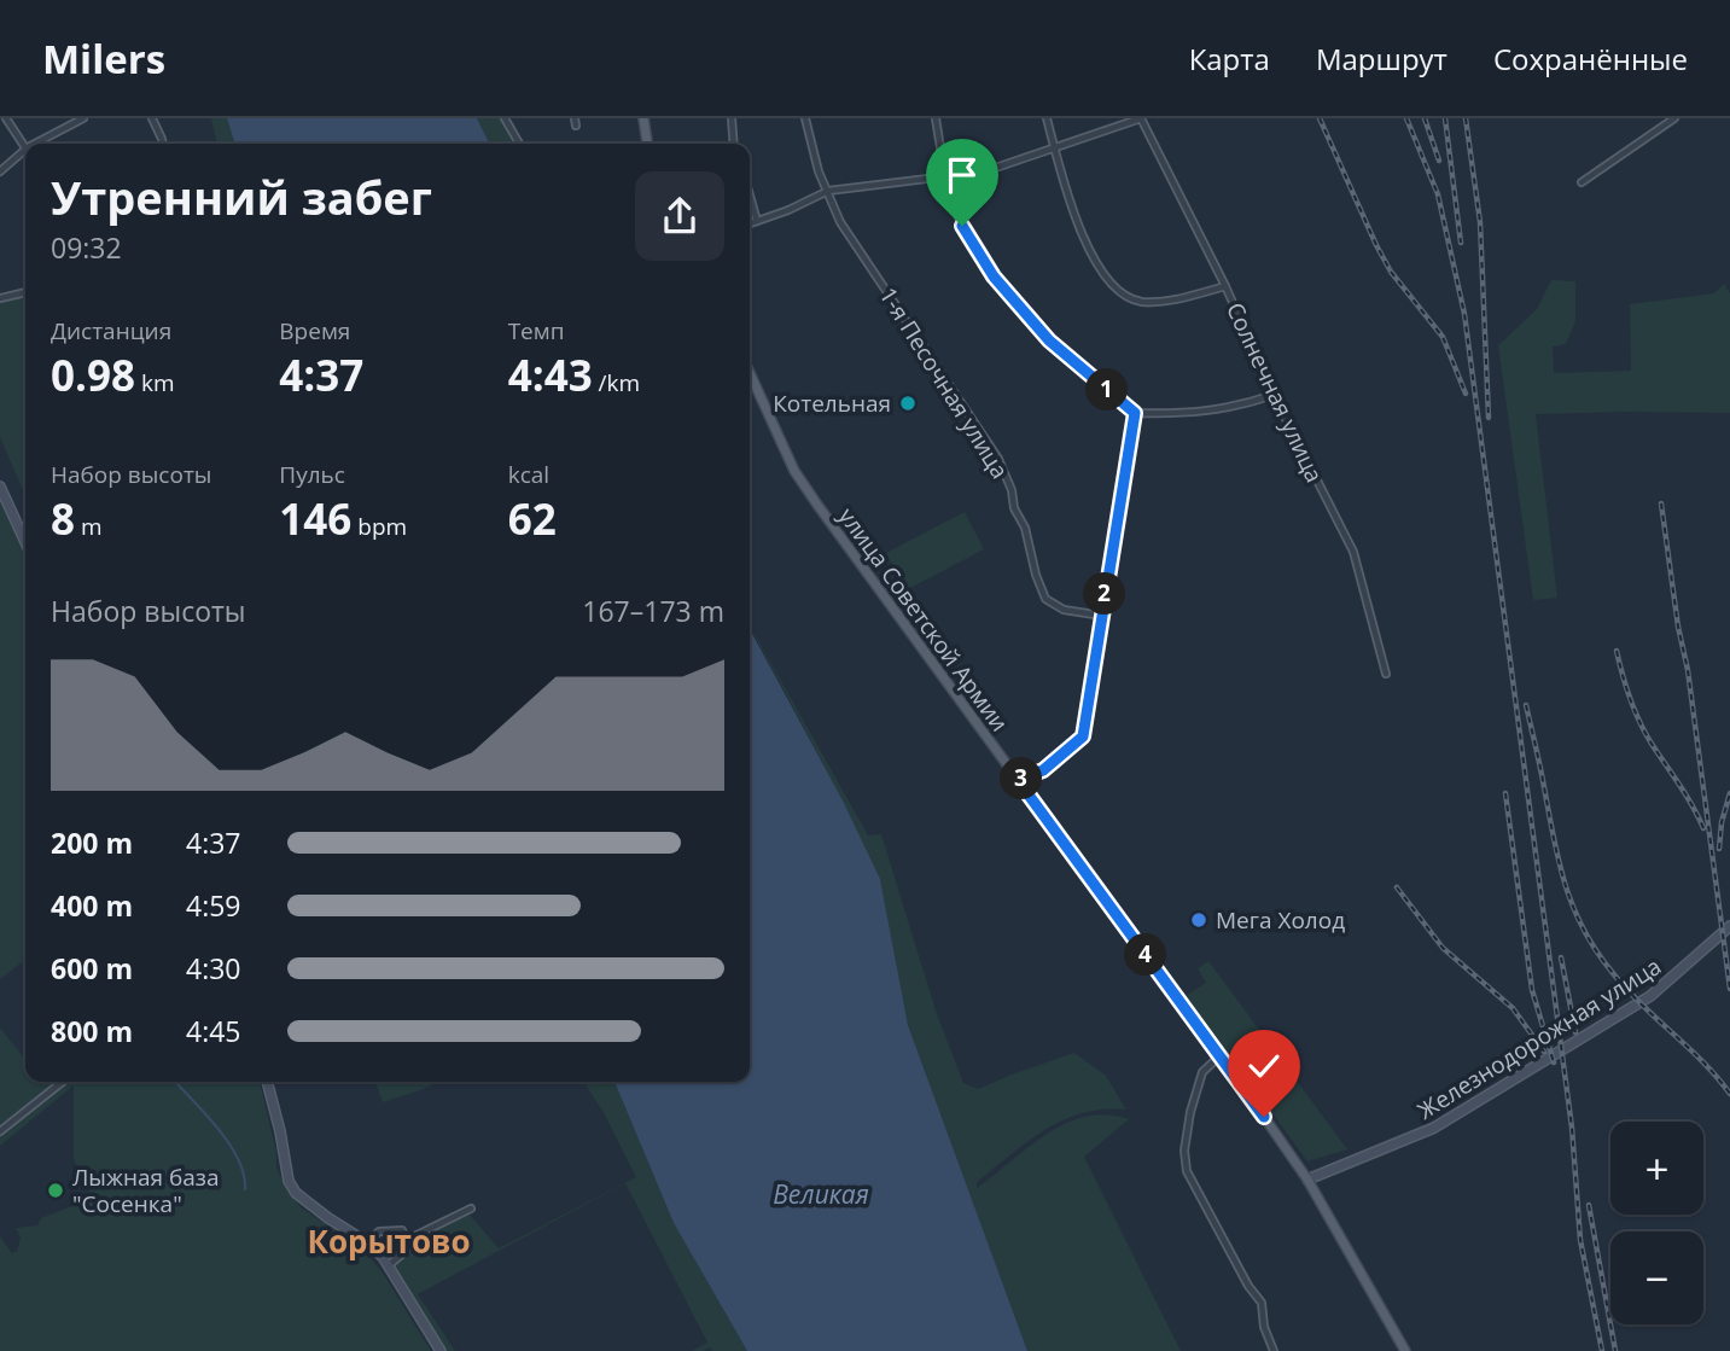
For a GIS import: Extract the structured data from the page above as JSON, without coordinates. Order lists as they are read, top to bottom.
{
  "streets": {
    "main road": ["улица Советской Армии"],
    "street": ["1-я Песочная улица", "Солнечная улица", "Железнодорожная улица"]
  },
  "crossings": [
    ["улица Советской Армии", "Железнодорожная улица"]
  ],
  "districts": ["Корытово"],
  "water": ["Великая"],
  "places": ["Котельная", "Мега Холод", "Лыжная база \"Сосенка\""],
  "page": {
    "header": "Milers",
    "nav": ["Карта", "Маршрут", "Сохранённые"],
    "heading": ["Утренний забег", "09:32"],
    "stats": [
      ["Дистанция", "0.98 km"],
      ["Время", "4:37"],
      ["Темп", "4:43 /km"],
      ["Набор высоты", "8 m"],
      ["Пульс", "146 bpm"],
      ["kcal", "62"]
    ],
    "pins": [
      "1",
      "2",
      "3",
      "4"
    ],
    "chart": ["Набор высоты", "167–173 m"],
    "list": [
      {
        "name": "200 m",
        "note": "4:37"
      },
      {
        "name": "400 m",
        "note": "4:59"
      },
      {
        "name": "600 m",
        "note": "4:30"
      },
      {
        "name": "800 m",
        "note": "4:45"
      }
    ],
    "map_buttons": ["+", "−"]
  }
}
